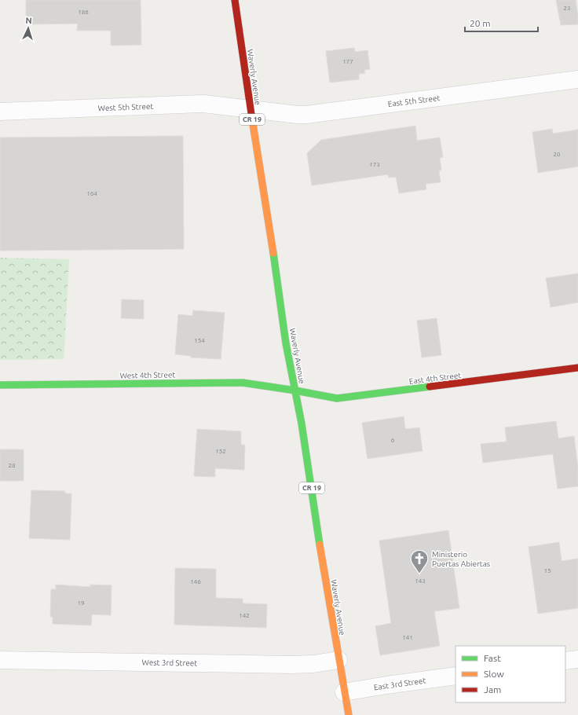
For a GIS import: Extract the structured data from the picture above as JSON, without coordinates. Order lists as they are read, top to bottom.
{
  "streets": {
    "main road": [
      "Waverly Avenue",
      "CR 19",
      "West 4th Street",
      "East 4th Street"
    ],
    "street": [
      "East 5th Street",
      "West 5th Street",
      "West 3rd Street",
      "East 3rd Street"
    ]
  },
  "crossings": [
    ["Waverly Avenue", "East 5th Street"],
    ["Waverly Avenue", "West 5th Street"],
    ["Waverly Avenue", "West 4th Street"],
    ["Waverly Avenue", "East 4th Street"],
    ["Waverly Avenue", "West 3rd Street"],
    ["Waverly Avenue", "East 3rd Street"],
    ["East 5th Street", "West 5th Street"],
    ["West 4th Street", "East 4th Street"]
  ],
  "places": {
    "church": ["Ministerio Puertas Abiertas"]
  },
  "house_numbers": [
    "23",
    "186",
    "177",
    "20",
    "173",
    "164",
    "154",
    "6",
    "152",
    "28",
    "15",
    "143",
    "146",
    "19",
    "142",
    "141"
  ],
  "legend": ["Fast", "Slow", "Jam"],
  "scale_bar": "20 m",
  "north": "top"
}
